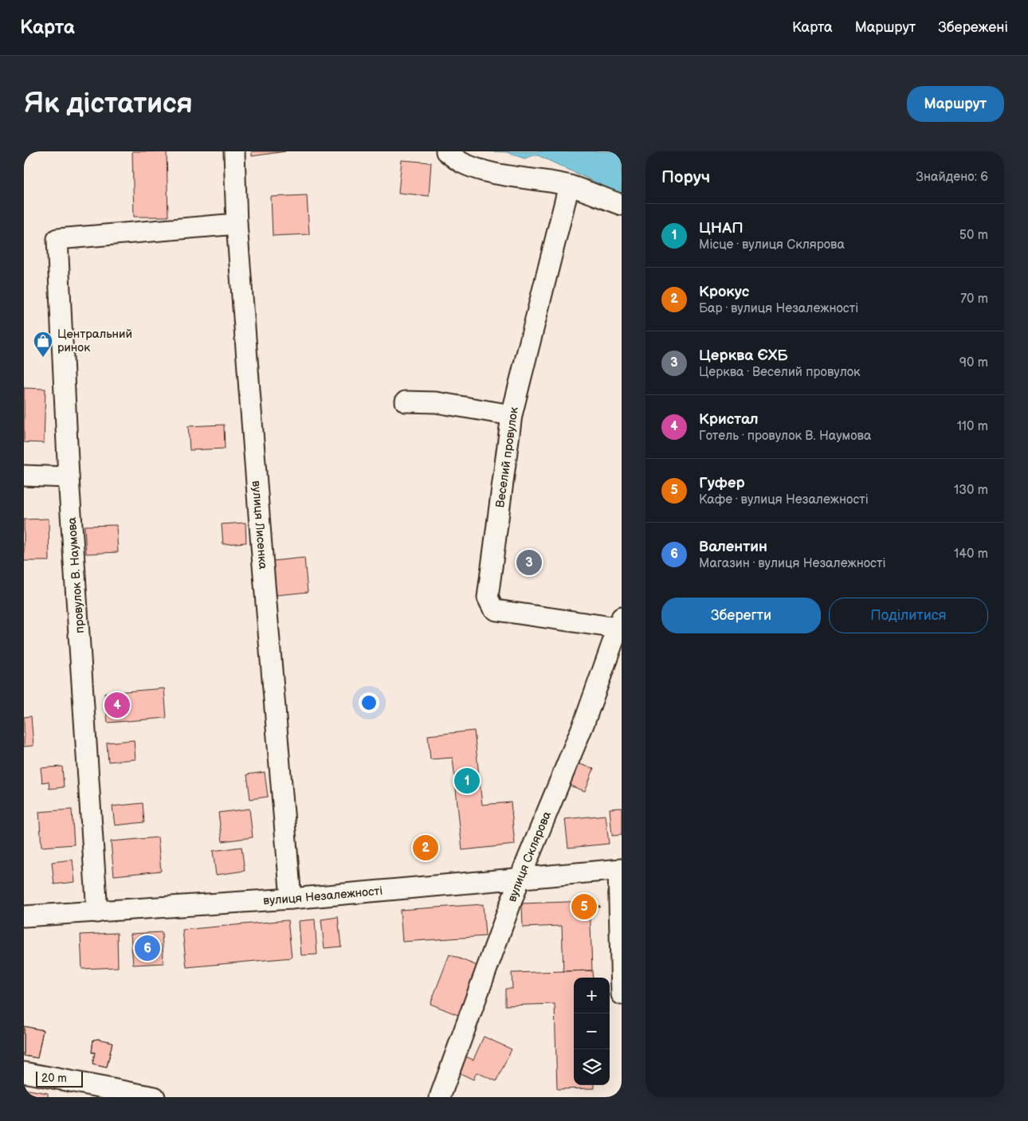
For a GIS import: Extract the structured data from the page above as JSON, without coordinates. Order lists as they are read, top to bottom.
{
  "streets": {
    "street": [
      "Веселий провулок",
      "вулиця Лисенка",
      "провулок В. Наумова",
      "вулиця Склярова",
      "вулиця Незалежності"
    ]
  },
  "crossings": [
    ["Веселий провулок", "вулиця Склярова"],
    ["вулиця Лисенка", "провулок В. Наумова"],
    ["вулиця Лисенка", "вулиця Незалежності"],
    ["провулок В. Наумова", "вулиця Незалежності"],
    ["вулиця Склярова", "вулиця Незалежності"]
  ],
  "places": {
    "shop": ["Центральний ринок"]
  },
  "scale_bar": "20 m",
  "page": {
    "header": "Карта",
    "nav": ["Карта", "Маршрут", "Збережені"],
    "buttons": [
      "Маршрут",
      ["Зберегти", "Поділитися"]
    ],
    "title": "Як дістатися",
    "heading": ["Поруч", "Знайдено: 6"],
    "list": [
      {
        "mark": "1",
        "name": "ЦНАП",
        "note": "Місце · вулиця Склярова",
        "value": "50 m"
      },
      {
        "mark": "2",
        "name": "Крокус",
        "note": "Бар · вулиця Незалежності",
        "value": "70 m"
      },
      {
        "mark": "3",
        "name": "Церква ЄХБ",
        "note": "Церква · Веселий провулок",
        "value": "90 m"
      },
      {
        "mark": "4",
        "name": "Кристал",
        "note": "Готель · провулок В. Наумова",
        "value": "110 m"
      },
      {
        "mark": "5",
        "name": "Гуфер",
        "note": "Кафе · вулиця Незалежності",
        "value": "130 m"
      },
      {
        "mark": "6",
        "name": "Валентин",
        "note": "Магазин · вулиця Незалежності",
        "value": "140 m"
      }
    ],
    "pins": [
      "3",
      "4",
      "1",
      "2",
      "5",
      "6"
    ],
    "map_buttons": ["+", "−"],
    "scale": "20 m"
  }
}
